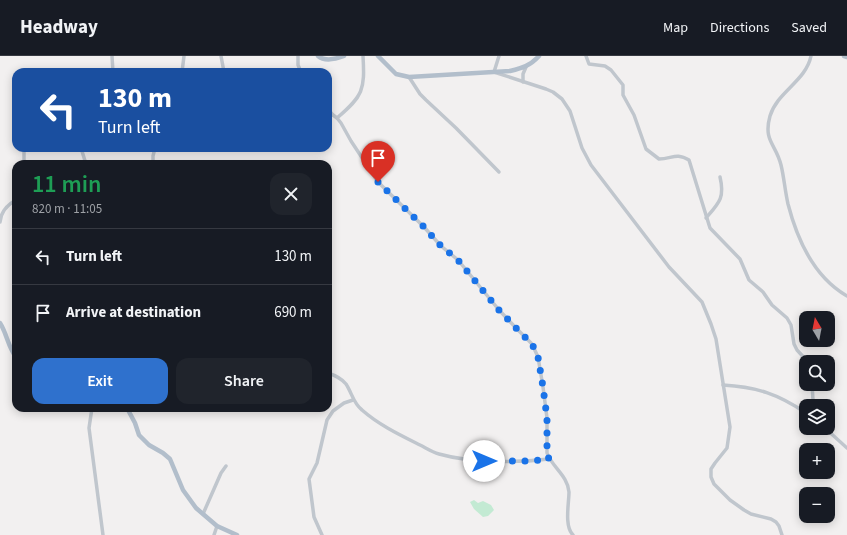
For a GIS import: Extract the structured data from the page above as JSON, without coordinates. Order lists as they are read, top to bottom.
{
  "north": "top",
  "page": {
    "header": "Headway",
    "nav": ["Map", "Directions", "Saved"],
    "turn": ["130 m", "Turn left"],
    "heading": ["11 min", "820 m · 11:05"],
    "list": [
      {
        "name": "Turn left",
        "value": "130 m"
      },
      {
        "name": "Arrive at destination",
        "value": "690 m"
      }
    ],
    "map_buttons": ["+", "−"],
    "buttons": ["Exit", "Share"]
  }
}
